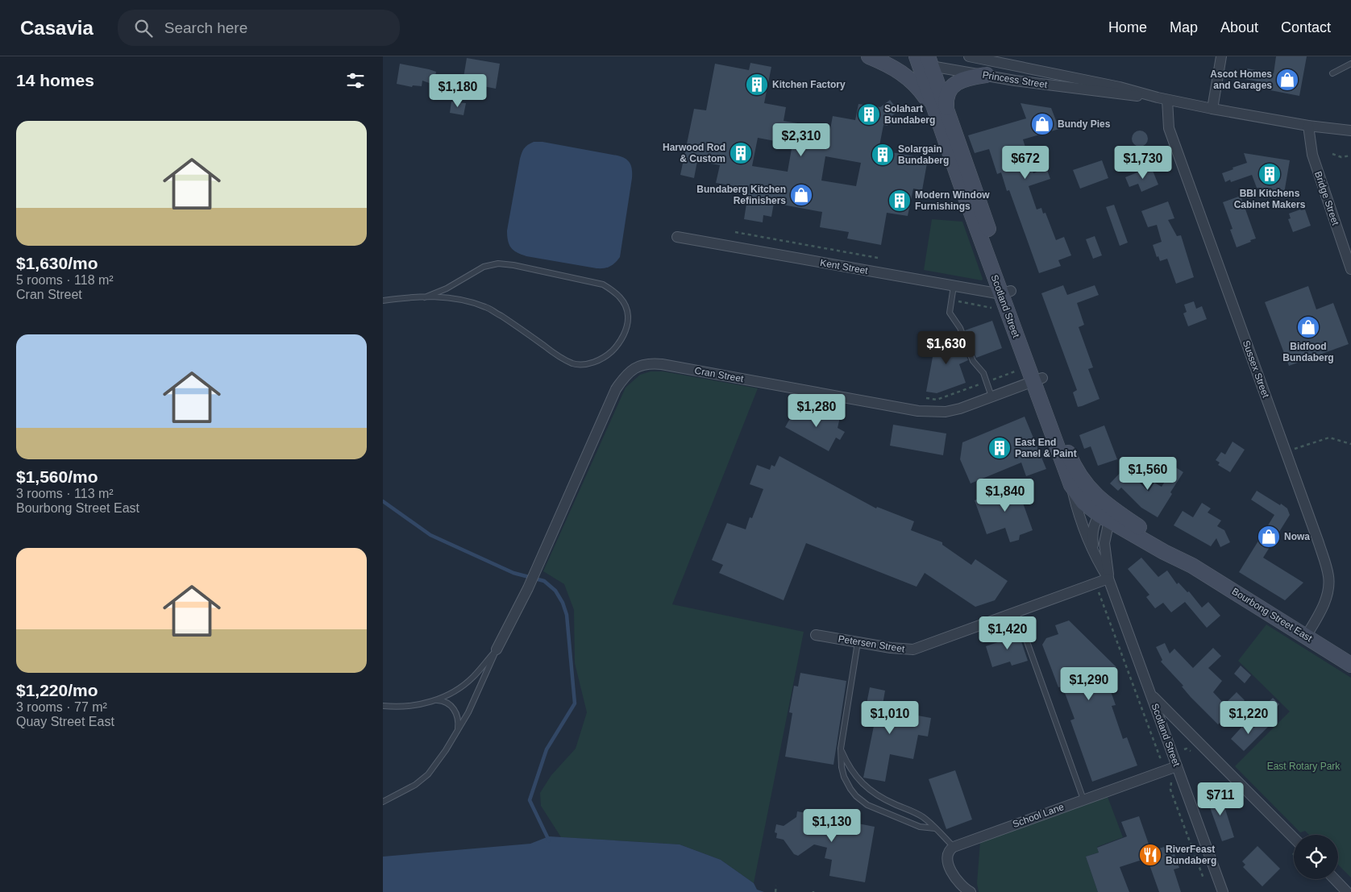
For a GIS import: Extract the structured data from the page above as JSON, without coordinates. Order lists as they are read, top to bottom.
{
  "streets": {
    "main road": ["Princess Street", "Scotland Street", "Bourbong Street East"],
    "street": [
      "Bridge Street",
      "Kent Street",
      "Sussex Street",
      "Cran Street",
      "Petersen Street",
      "School Lane"
    ]
  },
  "crossings": [
    ["Princess Street", "Bridge Street"],
    ["Princess Street", "Scotland Street"],
    ["Princess Street", "Sussex Street"],
    ["Kent Street", "Scotland Street"],
    ["Scotland Street", "Cran Street"],
    ["Scotland Street", "Bourbong Street East"],
    ["Scotland Street", "Petersen Street"],
    ["Scotland Street", "School Lane"],
    ["Sussex Street", "Bourbong Street East"]
  ],
  "parks": ["East Rotary Park"],
  "places": {
    "shop": [
      "Ascot Homes and Garages",
      "Bundy Pies",
      "Bundaberg Kitchen Refinishers",
      "Bidfood Bundaberg",
      "Nowa"
    ],
    "building": [
      "Kitchen Factory",
      "Solahart Bundaberg",
      "Harwood Rod & Custom",
      "Solargain Bundaberg",
      "BBI Kitchens Cabinet Makers",
      "Modern Window Furnishings",
      "East End Panel & Paint"
    ],
    "restaurant": ["RiverFeast Bundaberg"]
  },
  "page": {
    "header": "Casavia",
    "search": "Search here",
    "nav": [
      "Home",
      "Map",
      "About",
      "Contact"
    ],
    "heading": "14 homes",
    "price": [
      "$1,180",
      "$2,310",
      "$672",
      "$1,730",
      "$1,630",
      "$1,280",
      "$1,560",
      "$1,840",
      "$1,420",
      "$1,290",
      "$1,010",
      "$1,220",
      "$711",
      "$1,130"
    ],
    "list": [
      {
        "name": "$1,630/mo",
        "note": "5 rooms · 118 m² · Cran Street"
      },
      {
        "name": "$1,560/mo",
        "note": "3 rooms · 113 m² · Bourbong Street East"
      },
      {
        "name": "$1,220/mo",
        "note": "3 rooms · 77 m² · Quay Street East"
      }
    ]
  }
}
